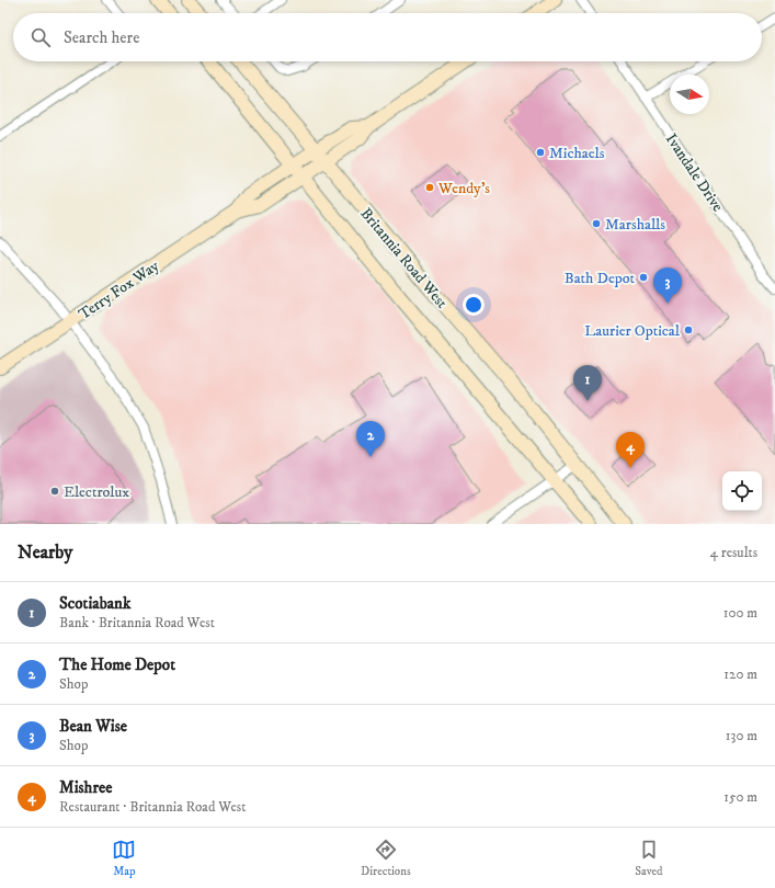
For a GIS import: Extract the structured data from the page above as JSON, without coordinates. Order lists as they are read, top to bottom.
{
  "streets": {
    "main road": ["Britannia Road West", "Terry Fox Way"],
    "street": ["Ivandale Drive"]
  },
  "crossings": [
    ["Britannia Road West", "Terry Fox Way"]
  ],
  "places": [
    "Michaels",
    "Wendy's",
    "Marshalls",
    "Bath Depot",
    "Laurier Optical",
    "Electrolux"
  ],
  "north": "right",
  "page": {
    "search": "Search here",
    "pins": [
      "3",
      "1",
      "2",
      "4"
    ],
    "heading": ["Nearby", "4 results"],
    "list": [
      {
        "mark": "1",
        "name": "Scotiabank",
        "note": "Bank · Britannia Road West",
        "value": "100 m"
      },
      {
        "mark": "2",
        "name": "The Home Depot",
        "note": "Shop",
        "value": "120 m"
      },
      {
        "mark": "3",
        "name": "Bean Wise",
        "note": "Shop",
        "value": "130 m"
      },
      {
        "mark": "4",
        "name": "Mishree",
        "note": "Restaurant · Britannia Road West",
        "value": "150 m"
      }
    ],
    "nav": ["Map", "Directions", "Saved"]
  }
}
